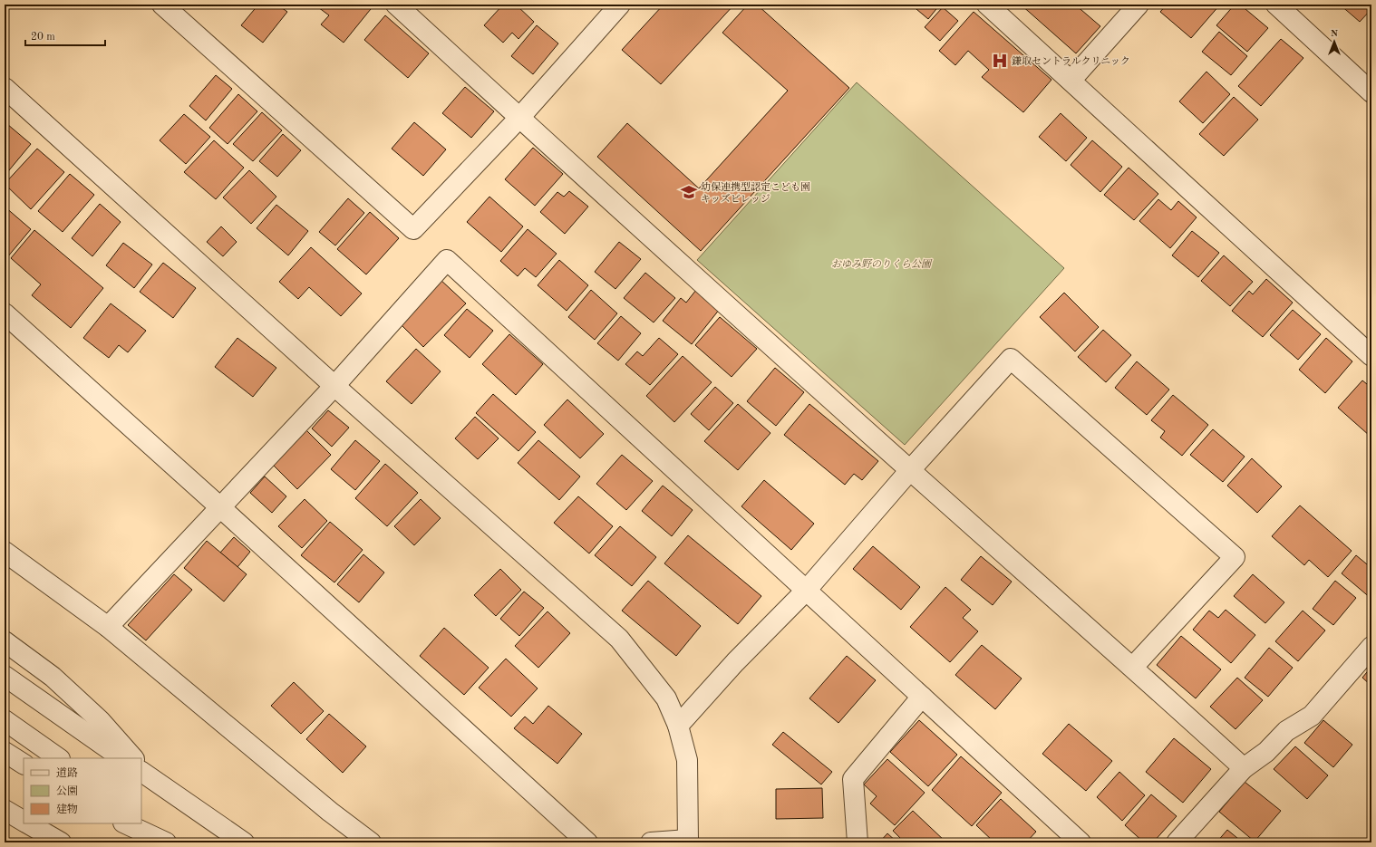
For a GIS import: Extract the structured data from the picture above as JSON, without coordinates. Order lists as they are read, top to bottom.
{
  "parks": ["おゆみ野のりくら公園"],
  "places": {
    "hospital": ["鎌取セントラルクリニック"],
    "school or university": ["幼保連携型認定こども園 キッズビレッジ"]
  },
  "legend": ["道路", "公園", "建物"],
  "scale_bar": "20 m",
  "north": "top"
}
